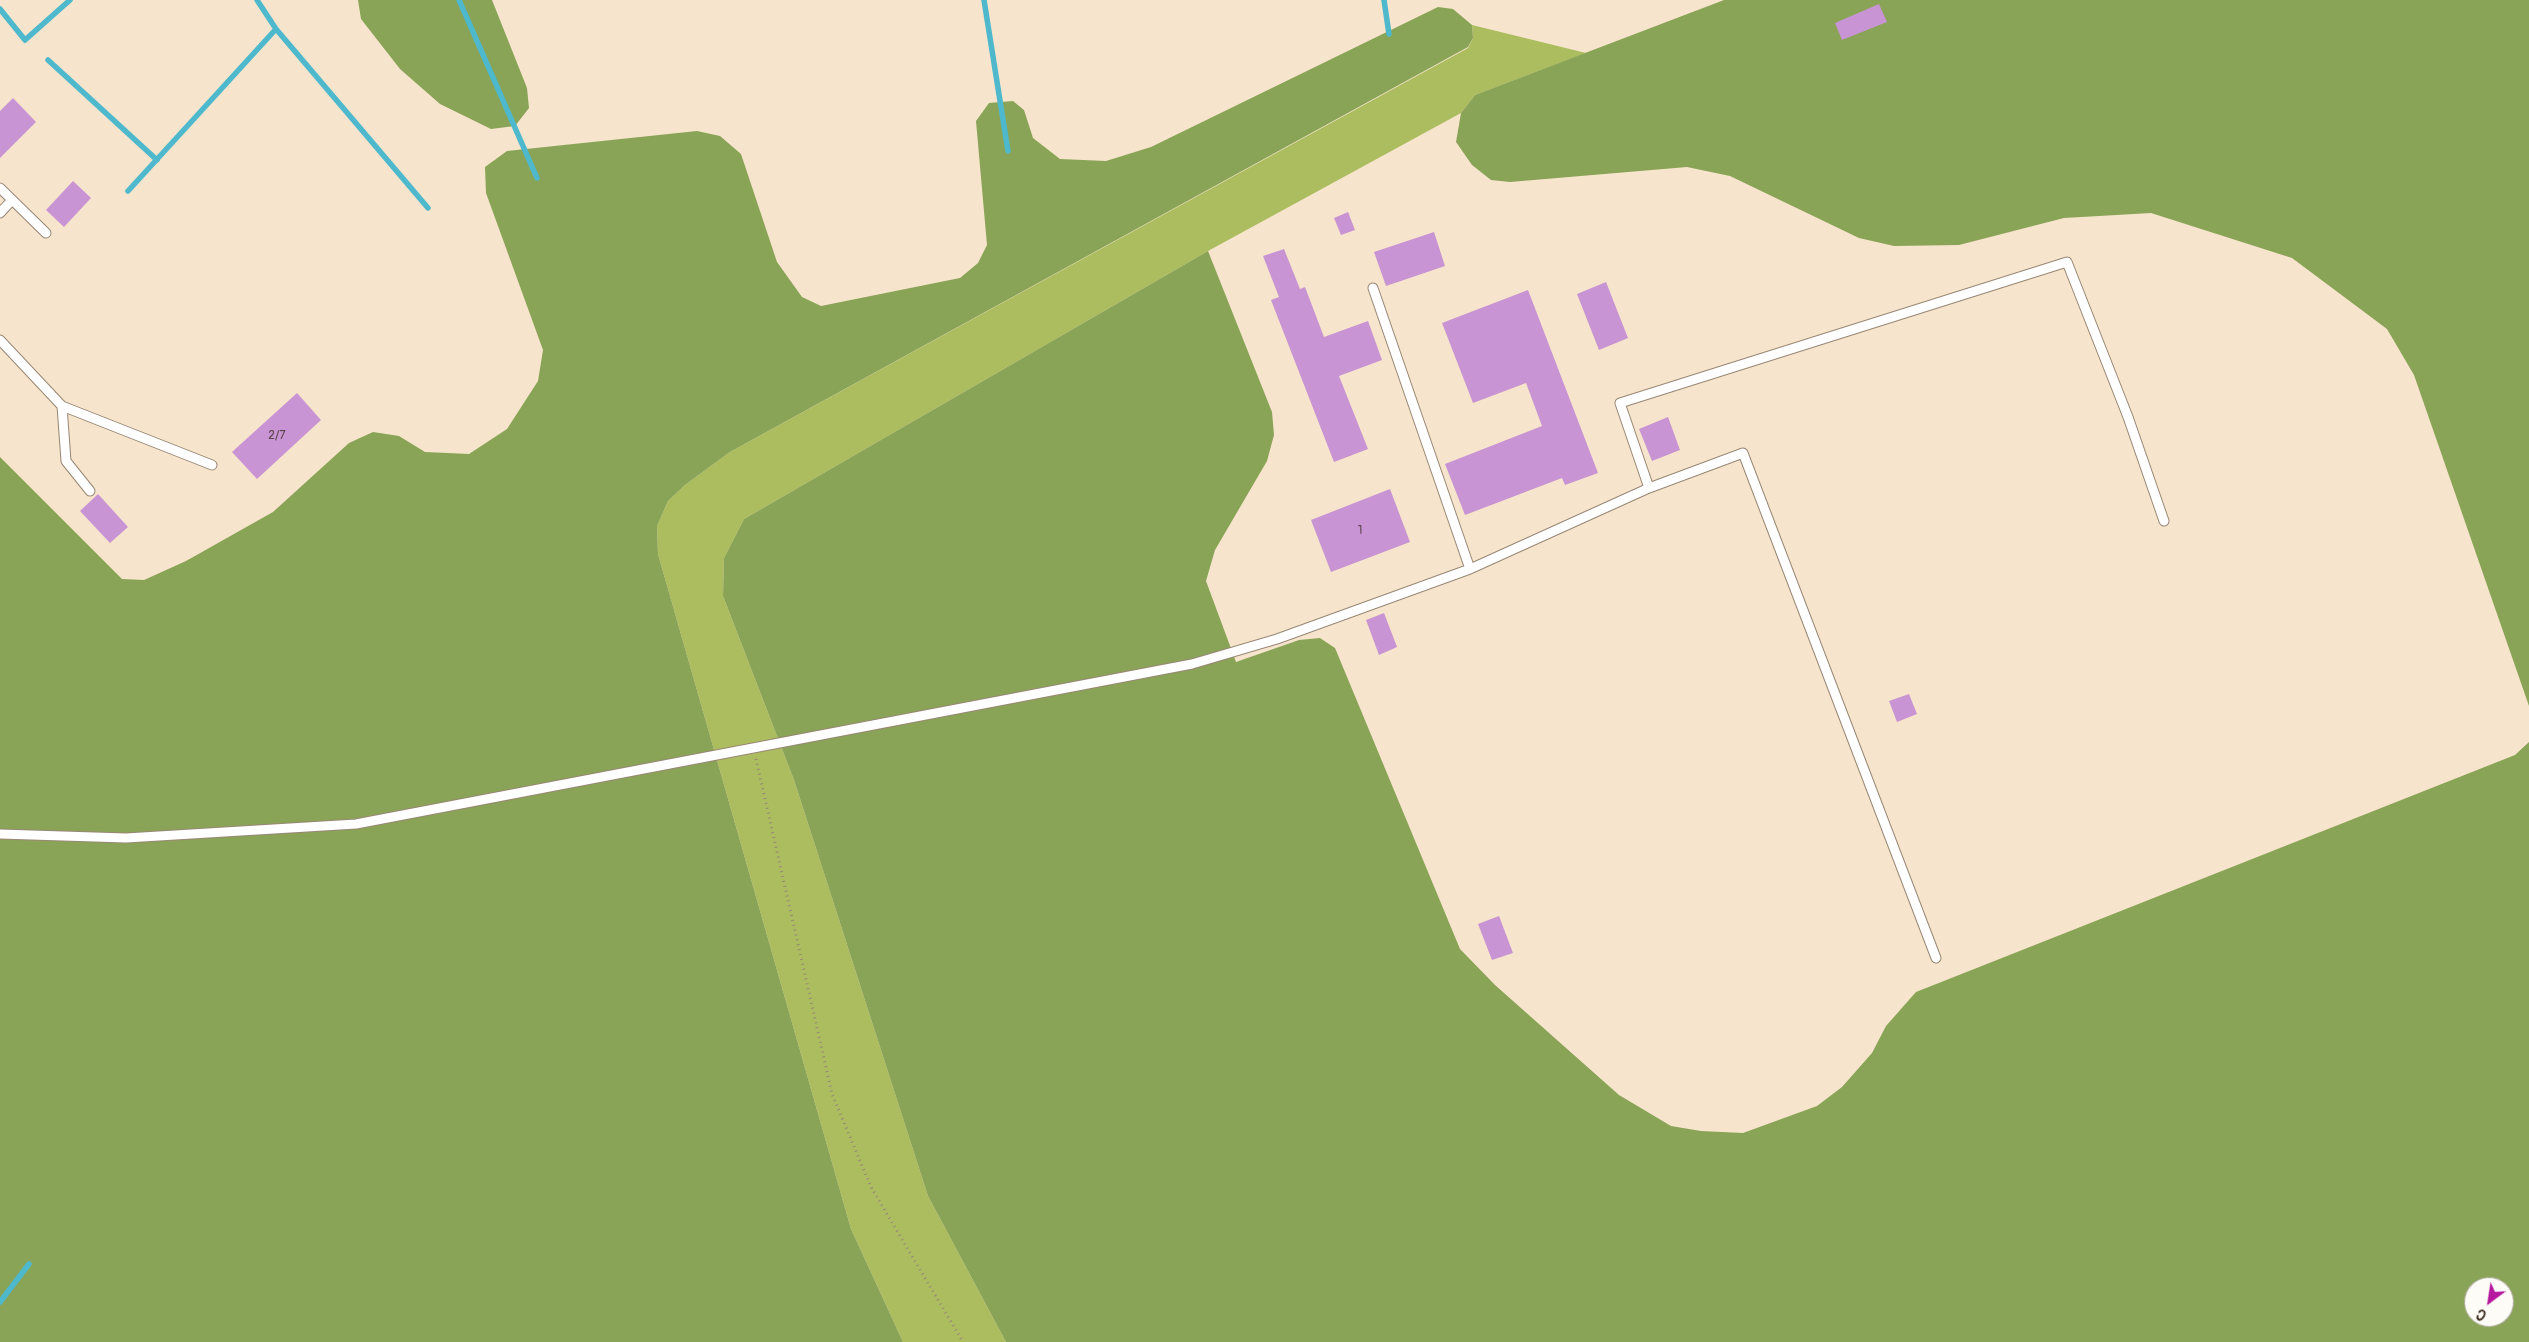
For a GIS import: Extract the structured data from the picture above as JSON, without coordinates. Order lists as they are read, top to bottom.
{
  "house_numbers": ["2/7", "1"],
  "north": "bottom left"
}
